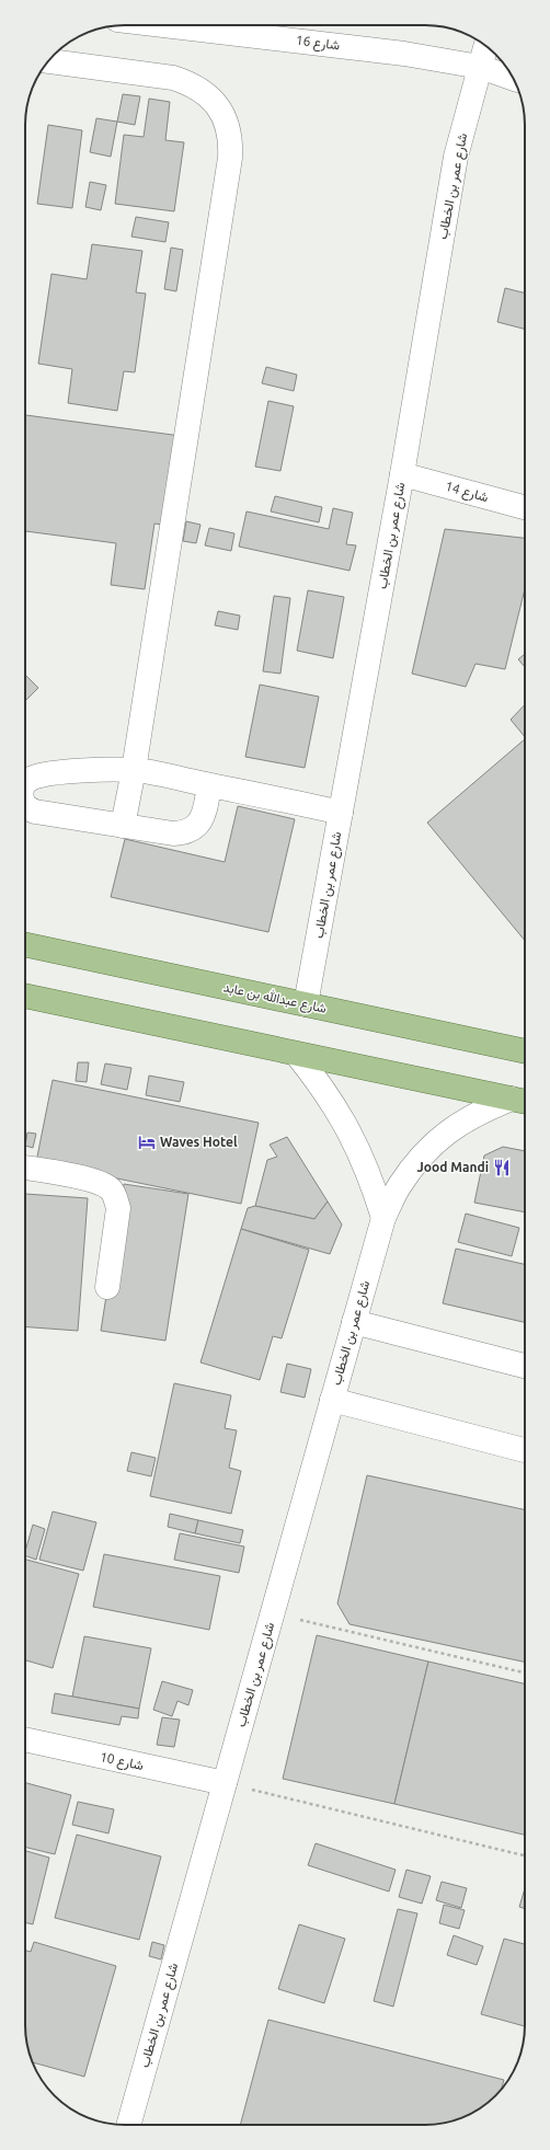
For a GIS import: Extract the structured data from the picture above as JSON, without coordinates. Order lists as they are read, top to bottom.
{
  "streets": {
    "main road": ["شارع عبدالله بن عابد"],
    "street": [
      "شارع 16",
      "شارع عمر بن الخطاب",
      "شارع 14",
      "شارع 10"
    ]
  },
  "crossings": [
    ["شارع 16", "شارع عمر بن الخطاب"],
    ["شارع عمر بن الخطاب", "شارع 14"],
    ["شارع عمر بن الخطاب", "شارع عبدالله بن عابد"],
    ["شارع عمر بن الخطاب", "شارع 10"]
  ],
  "places": {
    "hotel": ["Waves Hotel"],
    "restaurant": ["Jood Mandi"]
  }
}
